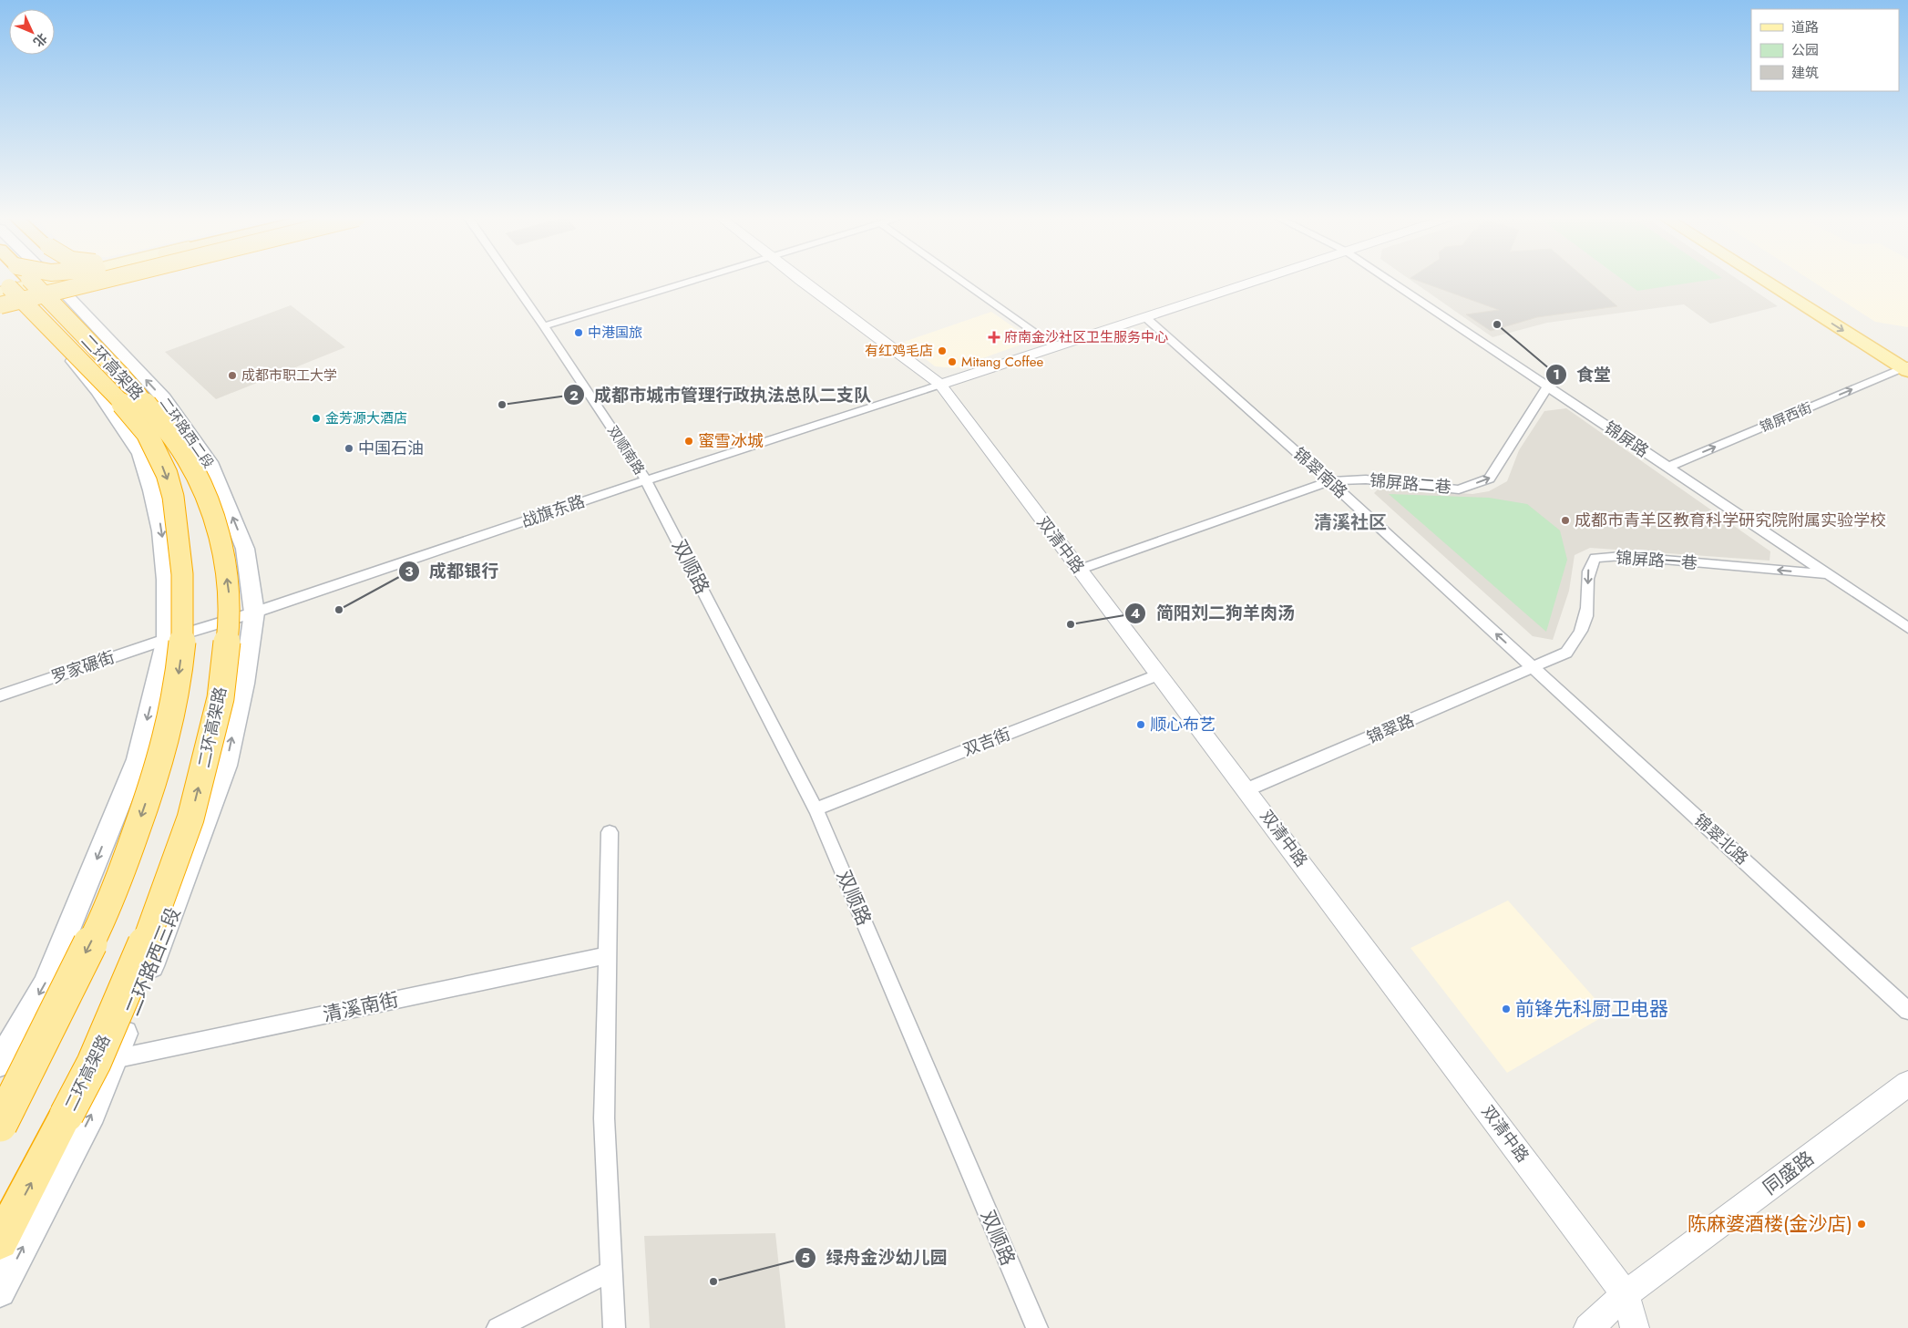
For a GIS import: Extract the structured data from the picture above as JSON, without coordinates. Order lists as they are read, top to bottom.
{
  "streets": {
    "highway": ["二环高架路"],
    "main road": ["二环路西二段", "二环路西三段"],
    "street": [
      "锦屏西街",
      "锦屏路",
      "双顺南路",
      "锦翠南路",
      "锦屏路二巷",
      "战旗东路",
      "双清中路",
      "锦屏路一巷",
      "双顺路",
      "罗家碾街",
      "锦翠路",
      "双吉街",
      "锦翠北路",
      "清溪南街",
      "同盛路"
    ]
  },
  "crossings": [
    ["锦屏西街", "锦屏路"],
    ["二环路西二段", "战旗东路"],
    ["二环路西二段", "二环路西三段"],
    ["锦屏路", "锦屏路二巷"],
    ["锦屏路", "锦屏路一巷"],
    ["双顺南路", "战旗东路"],
    ["双顺南路", "双顺路"],
    ["锦翠南路", "锦屏路二巷"],
    ["锦翠南路", "锦屏路一巷"],
    ["锦翠南路", "锦翠路"],
    ["锦翠南路", "锦翠北路"],
    ["战旗东路", "双清中路"],
    ["战旗东路", "双顺路"],
    ["战旗东路", "罗家碾街"],
    ["战旗东路", "二环路西三段"],
    ["双清中路", "锦翠路"],
    ["双清中路", "双吉街"],
    ["双清中路", "同盛路"],
    ["锦屏路一巷", "锦翠路"],
    ["锦屏路一巷", "锦翠北路"],
    ["双顺路", "双吉街"],
    ["锦翠路", "锦翠北路"],
    ["二环路西三段", "清溪南街"]
  ],
  "one_way": [
    "锦屏西街",
    "锦翠南路",
    "锦屏路二巷",
    "锦屏路一巷"
  ],
  "districts": ["清溪社区"],
  "places": {
    "other": [
      "食堂",
      "中港国旅",
      "有红鸡毛店",
      "Mitang Coffee",
      "成都市职工大学",
      "成都市城市管理行政执法总队二支队",
      "金芳源大酒店",
      "蜜雪冰城",
      "中国石油",
      "成都市青羊区教育科学研究院附属实验学校",
      "成都银行",
      "简阳刘二狗羊肉汤",
      "顺心布艺",
      "前锋先科厨卫电器",
      "陈麻婆酒楼(金沙店)",
      "绿舟金沙幼儿园"
    ],
    "health": ["府南金沙社区卫生服务中心"]
  },
  "legend": ["道路", "公园", "建筑"],
  "north": "bottom right"
}
